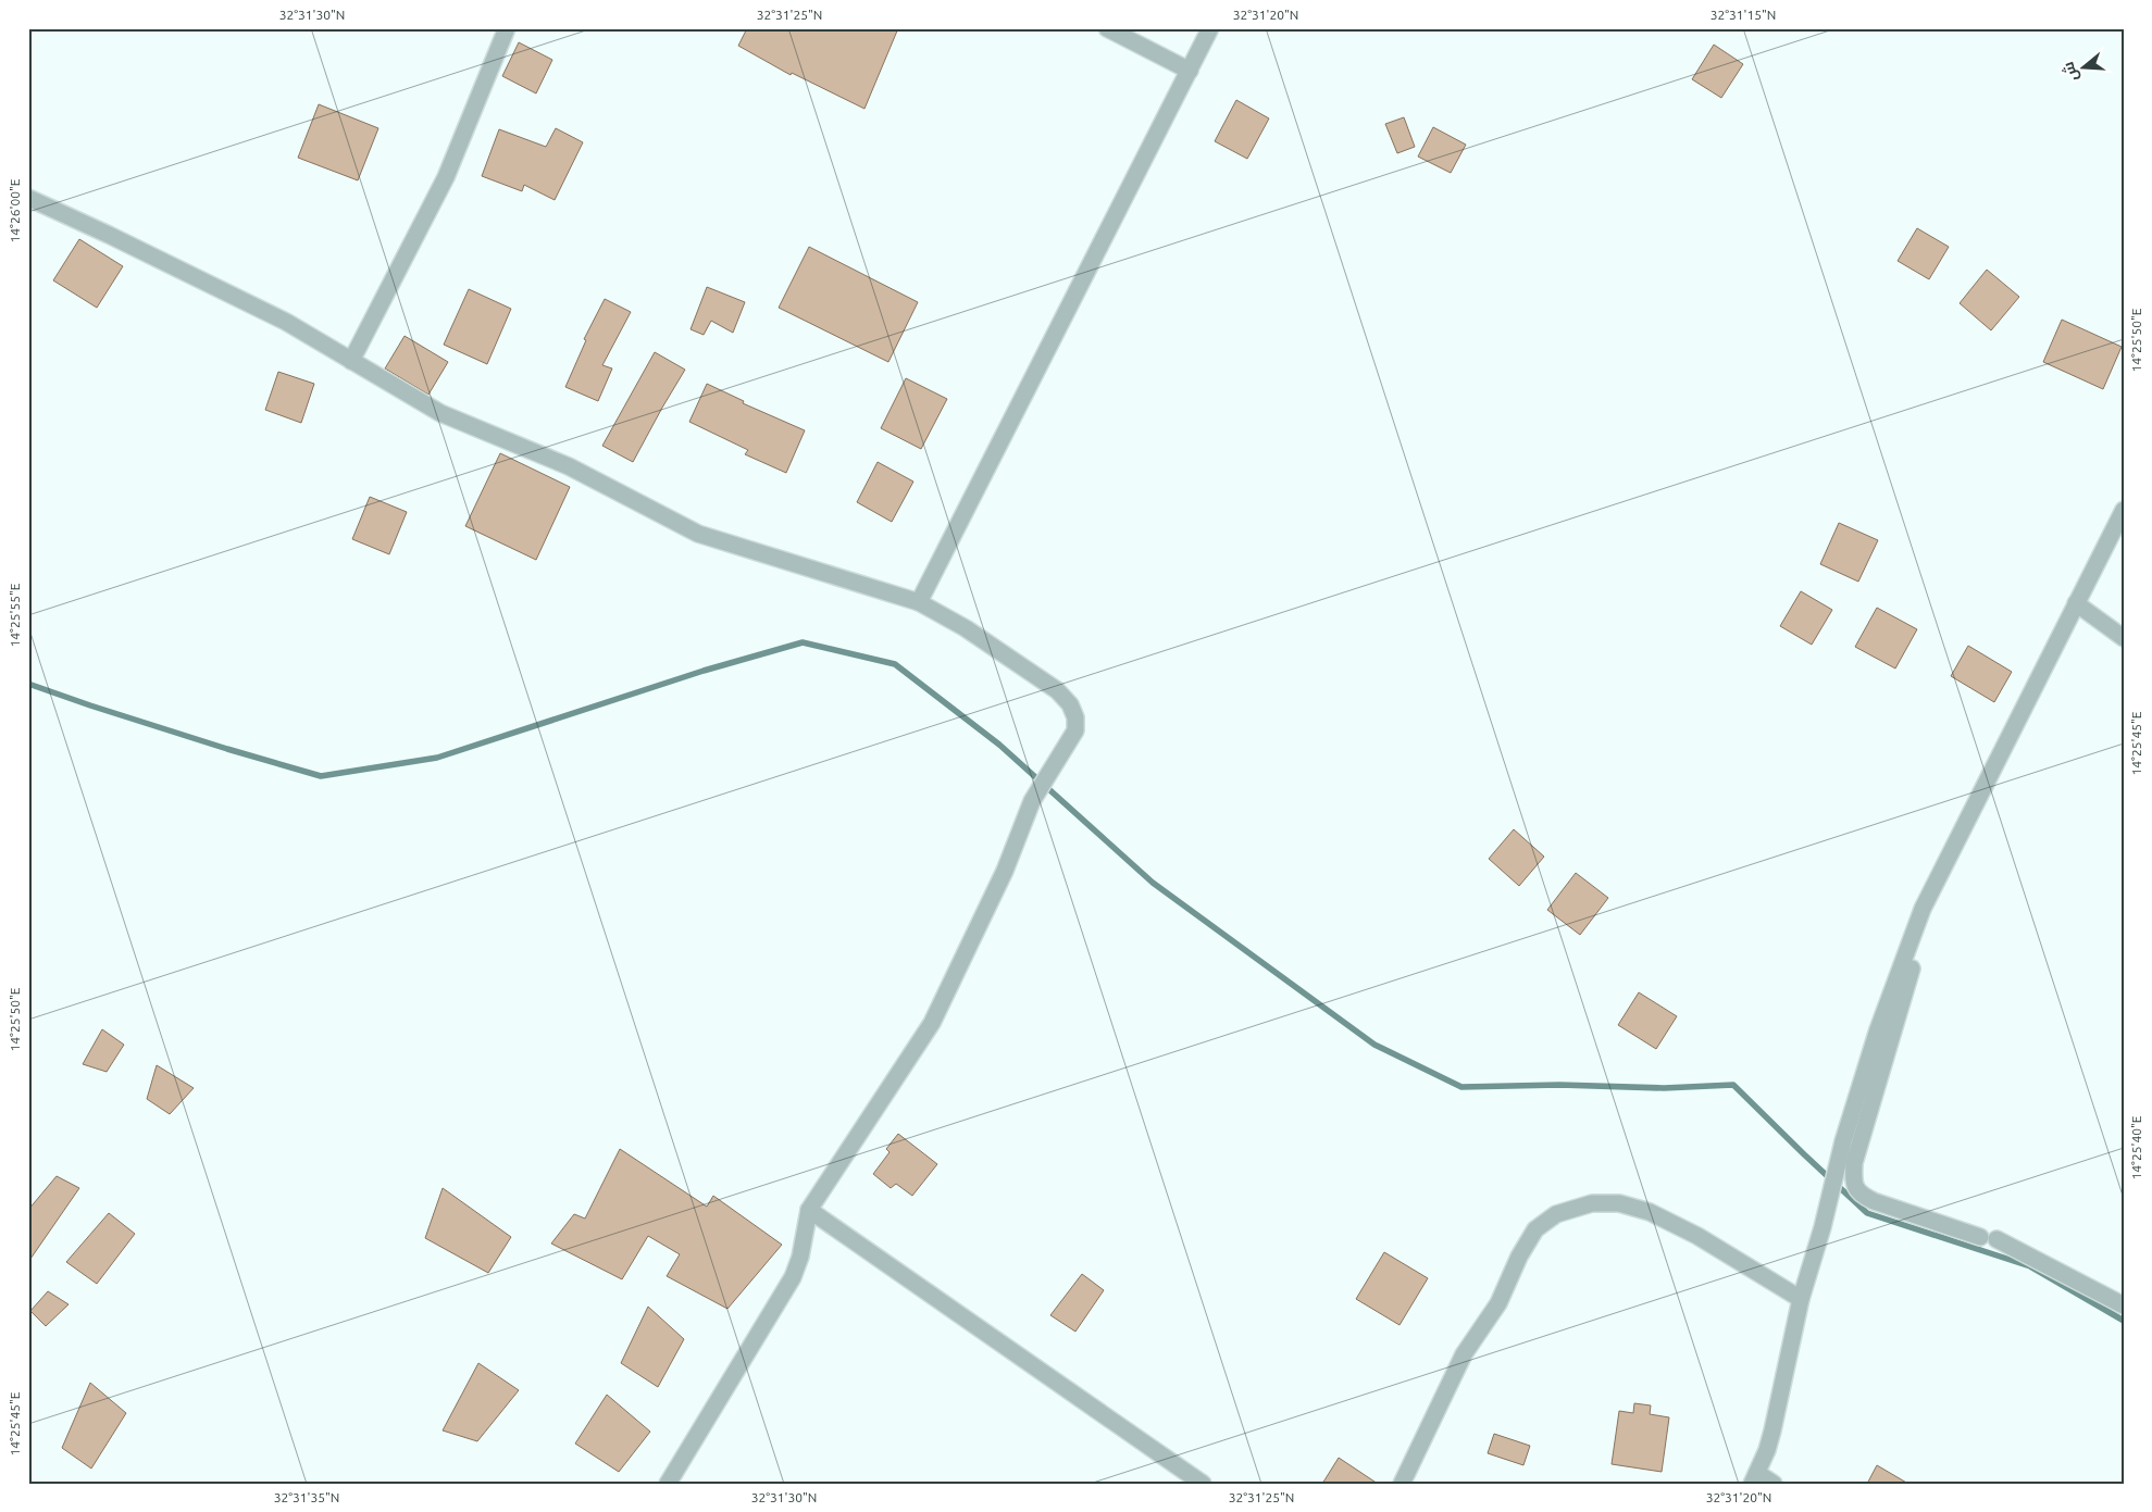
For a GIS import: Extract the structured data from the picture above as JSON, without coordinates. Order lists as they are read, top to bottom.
{
  "north": "left",
  "coordinates": [
    "32°31'30\"N",
    "32°31'25\"N",
    "32°31'20\"N",
    "32°31'15\"N",
    "14°26'00\"E",
    "14°25'50\"E",
    "14°25'55\"E",
    "14°25'45\"E",
    "14°25'40\"E",
    "32°31'35\"N"
  ]
}
